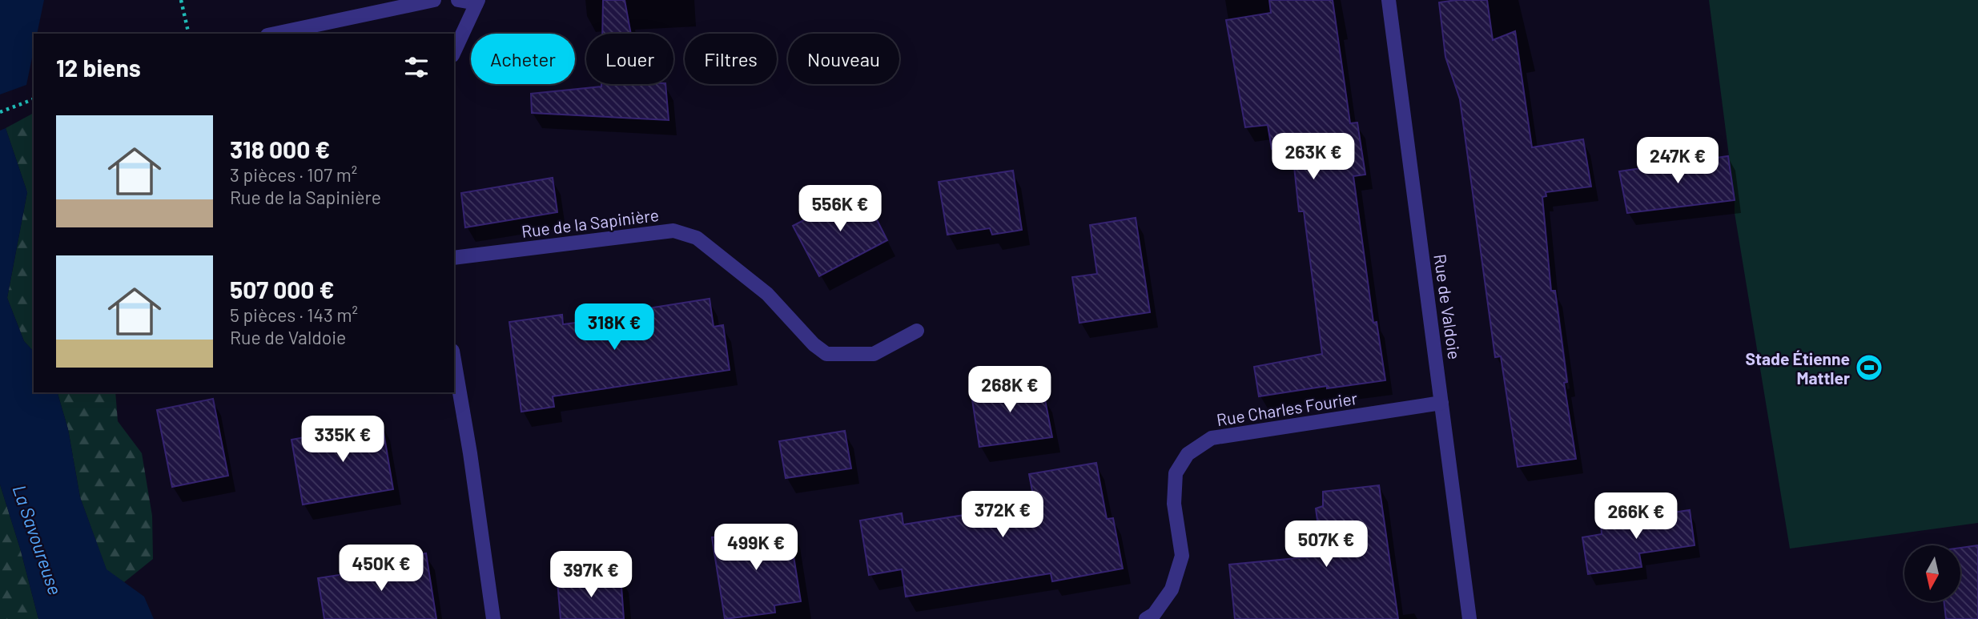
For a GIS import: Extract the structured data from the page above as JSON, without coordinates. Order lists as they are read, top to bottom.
{
  "streets": {
    "street": ["Rue de la Sapinière", "Rue de Valdoie", "Rue Charles Fourier"]
  },
  "crossings": [
    ["Rue de Valdoie", "Rue Charles Fourier"]
  ],
  "water": ["La Savoureuse"],
  "places": {
    "sports": ["Stade Étienne Mattler"]
  },
  "north": "bottom",
  "page": {
    "chip": [
      "Acheter",
      "Louer",
      "Filtres",
      "Nouveau"
    ],
    "heading": "12 biens",
    "list": [
      {
        "name": "318 000 €",
        "note": "3 pièces · 107 m² · Rue de la Sapinière"
      },
      {
        "name": "507 000 €",
        "note": "5 pièces · 143 m² · Rue de Valdoie"
      }
    ],
    "price": [
      "263K €",
      "247K €",
      "556K €",
      "318K €",
      "268K €",
      "335K €",
      "372K €",
      "266K €",
      "507K €",
      "499K €",
      "450K €",
      "397K €"
    ]
  }
}
